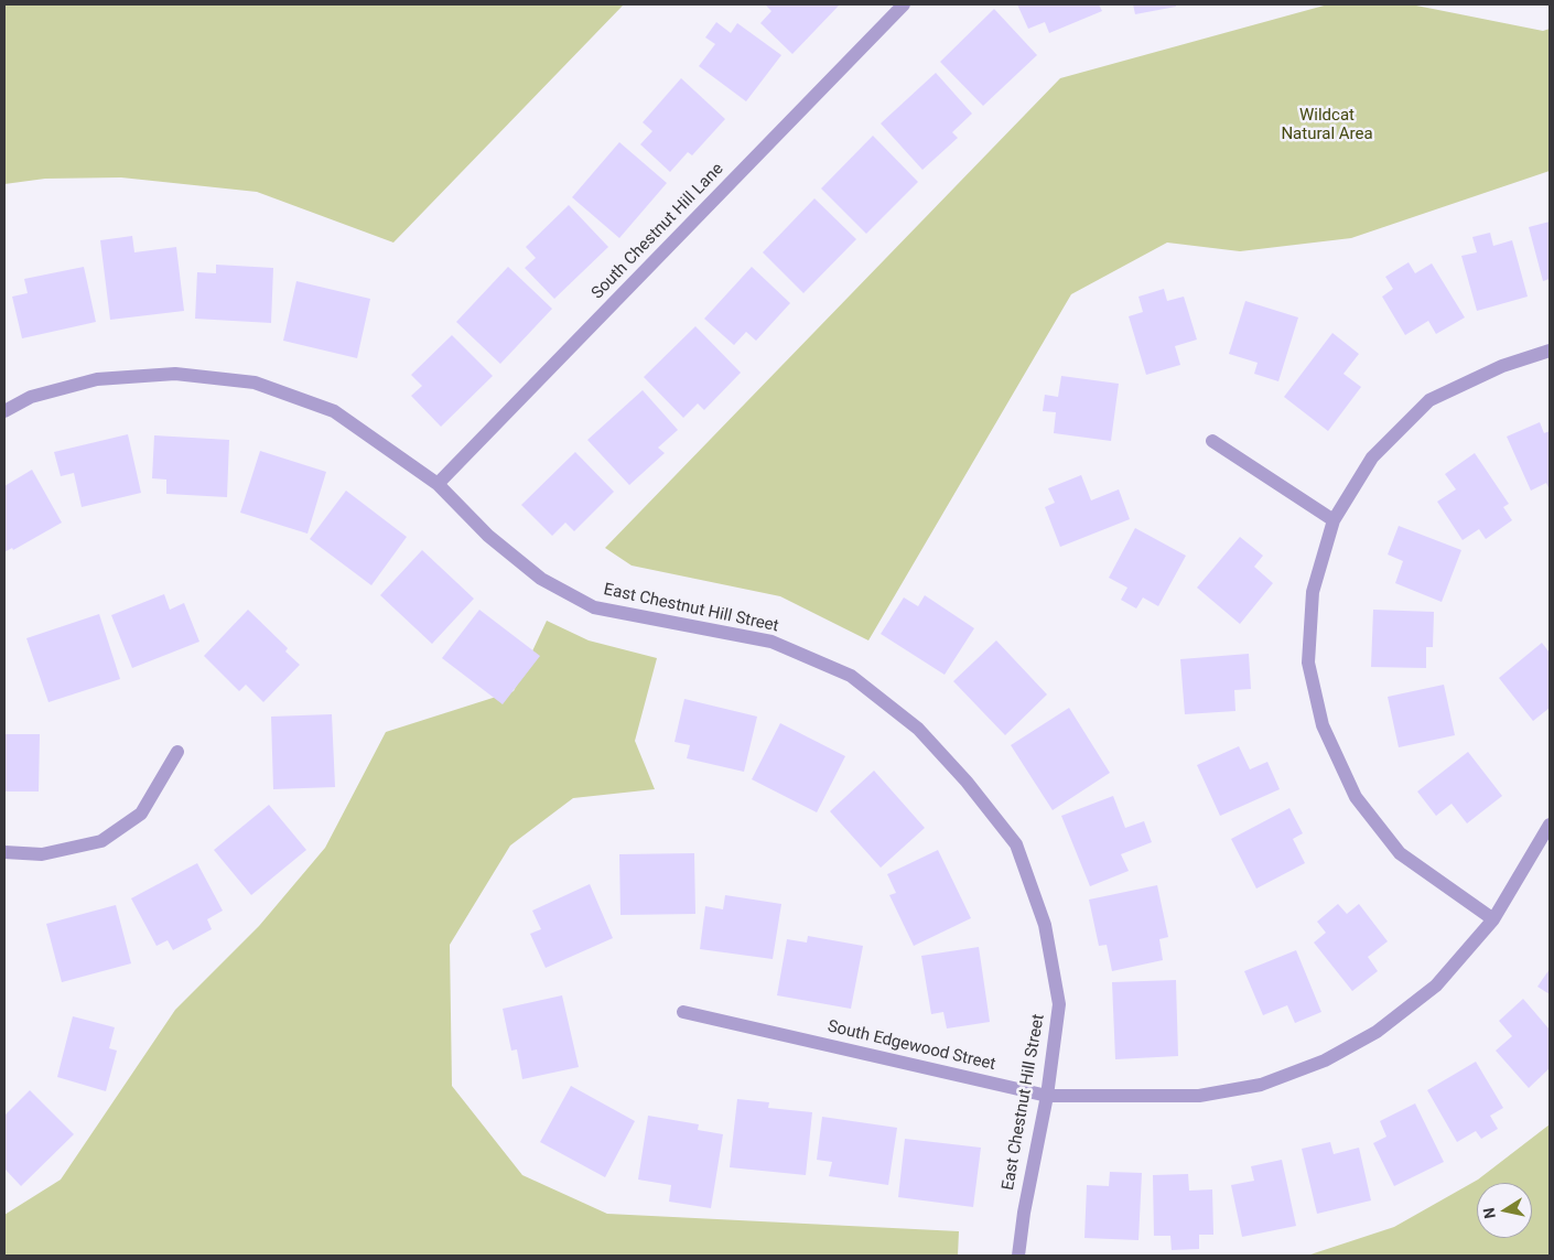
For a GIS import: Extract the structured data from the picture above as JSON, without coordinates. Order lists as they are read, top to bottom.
{
  "streets": {
    "street": ["South Chestnut Hill Lane", "East Chestnut Hill Street", "South Edgewood Street"]
  },
  "crossings": [
    ["South Chestnut Hill Lane", "East Chestnut Hill Street"],
    ["East Chestnut Hill Street", "South Edgewood Street"]
  ],
  "parks": ["Wildcat Natural Area"],
  "north": "left"
}
